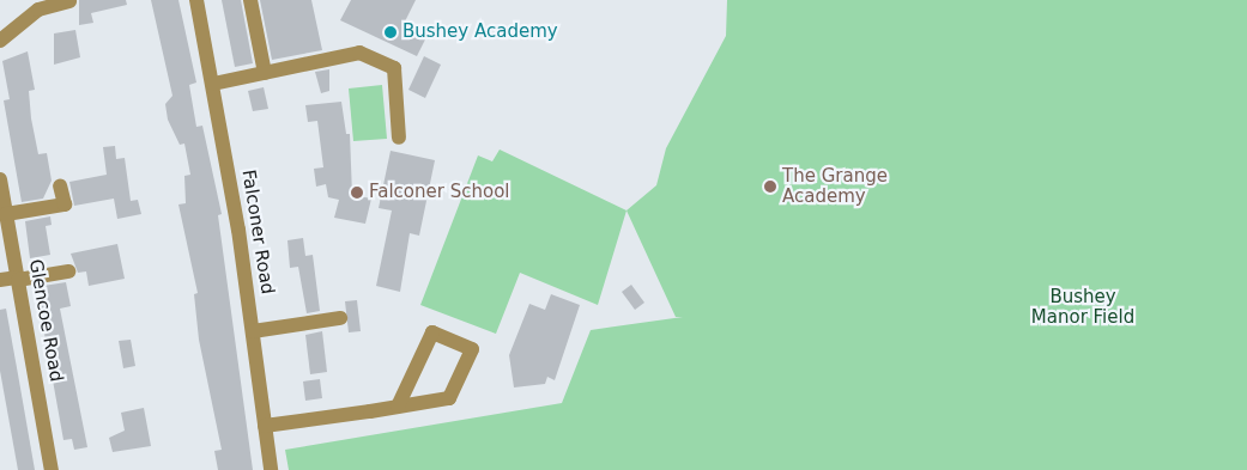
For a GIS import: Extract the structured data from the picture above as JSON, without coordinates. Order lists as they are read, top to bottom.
{
  "streets": {
    "street": ["Falconer Road", "Glencoe Road"]
  },
  "parks": ["Bushey Manor Field"],
  "places": ["Bushey Academy", "The Grange Academy", "Falconer School"]
}
